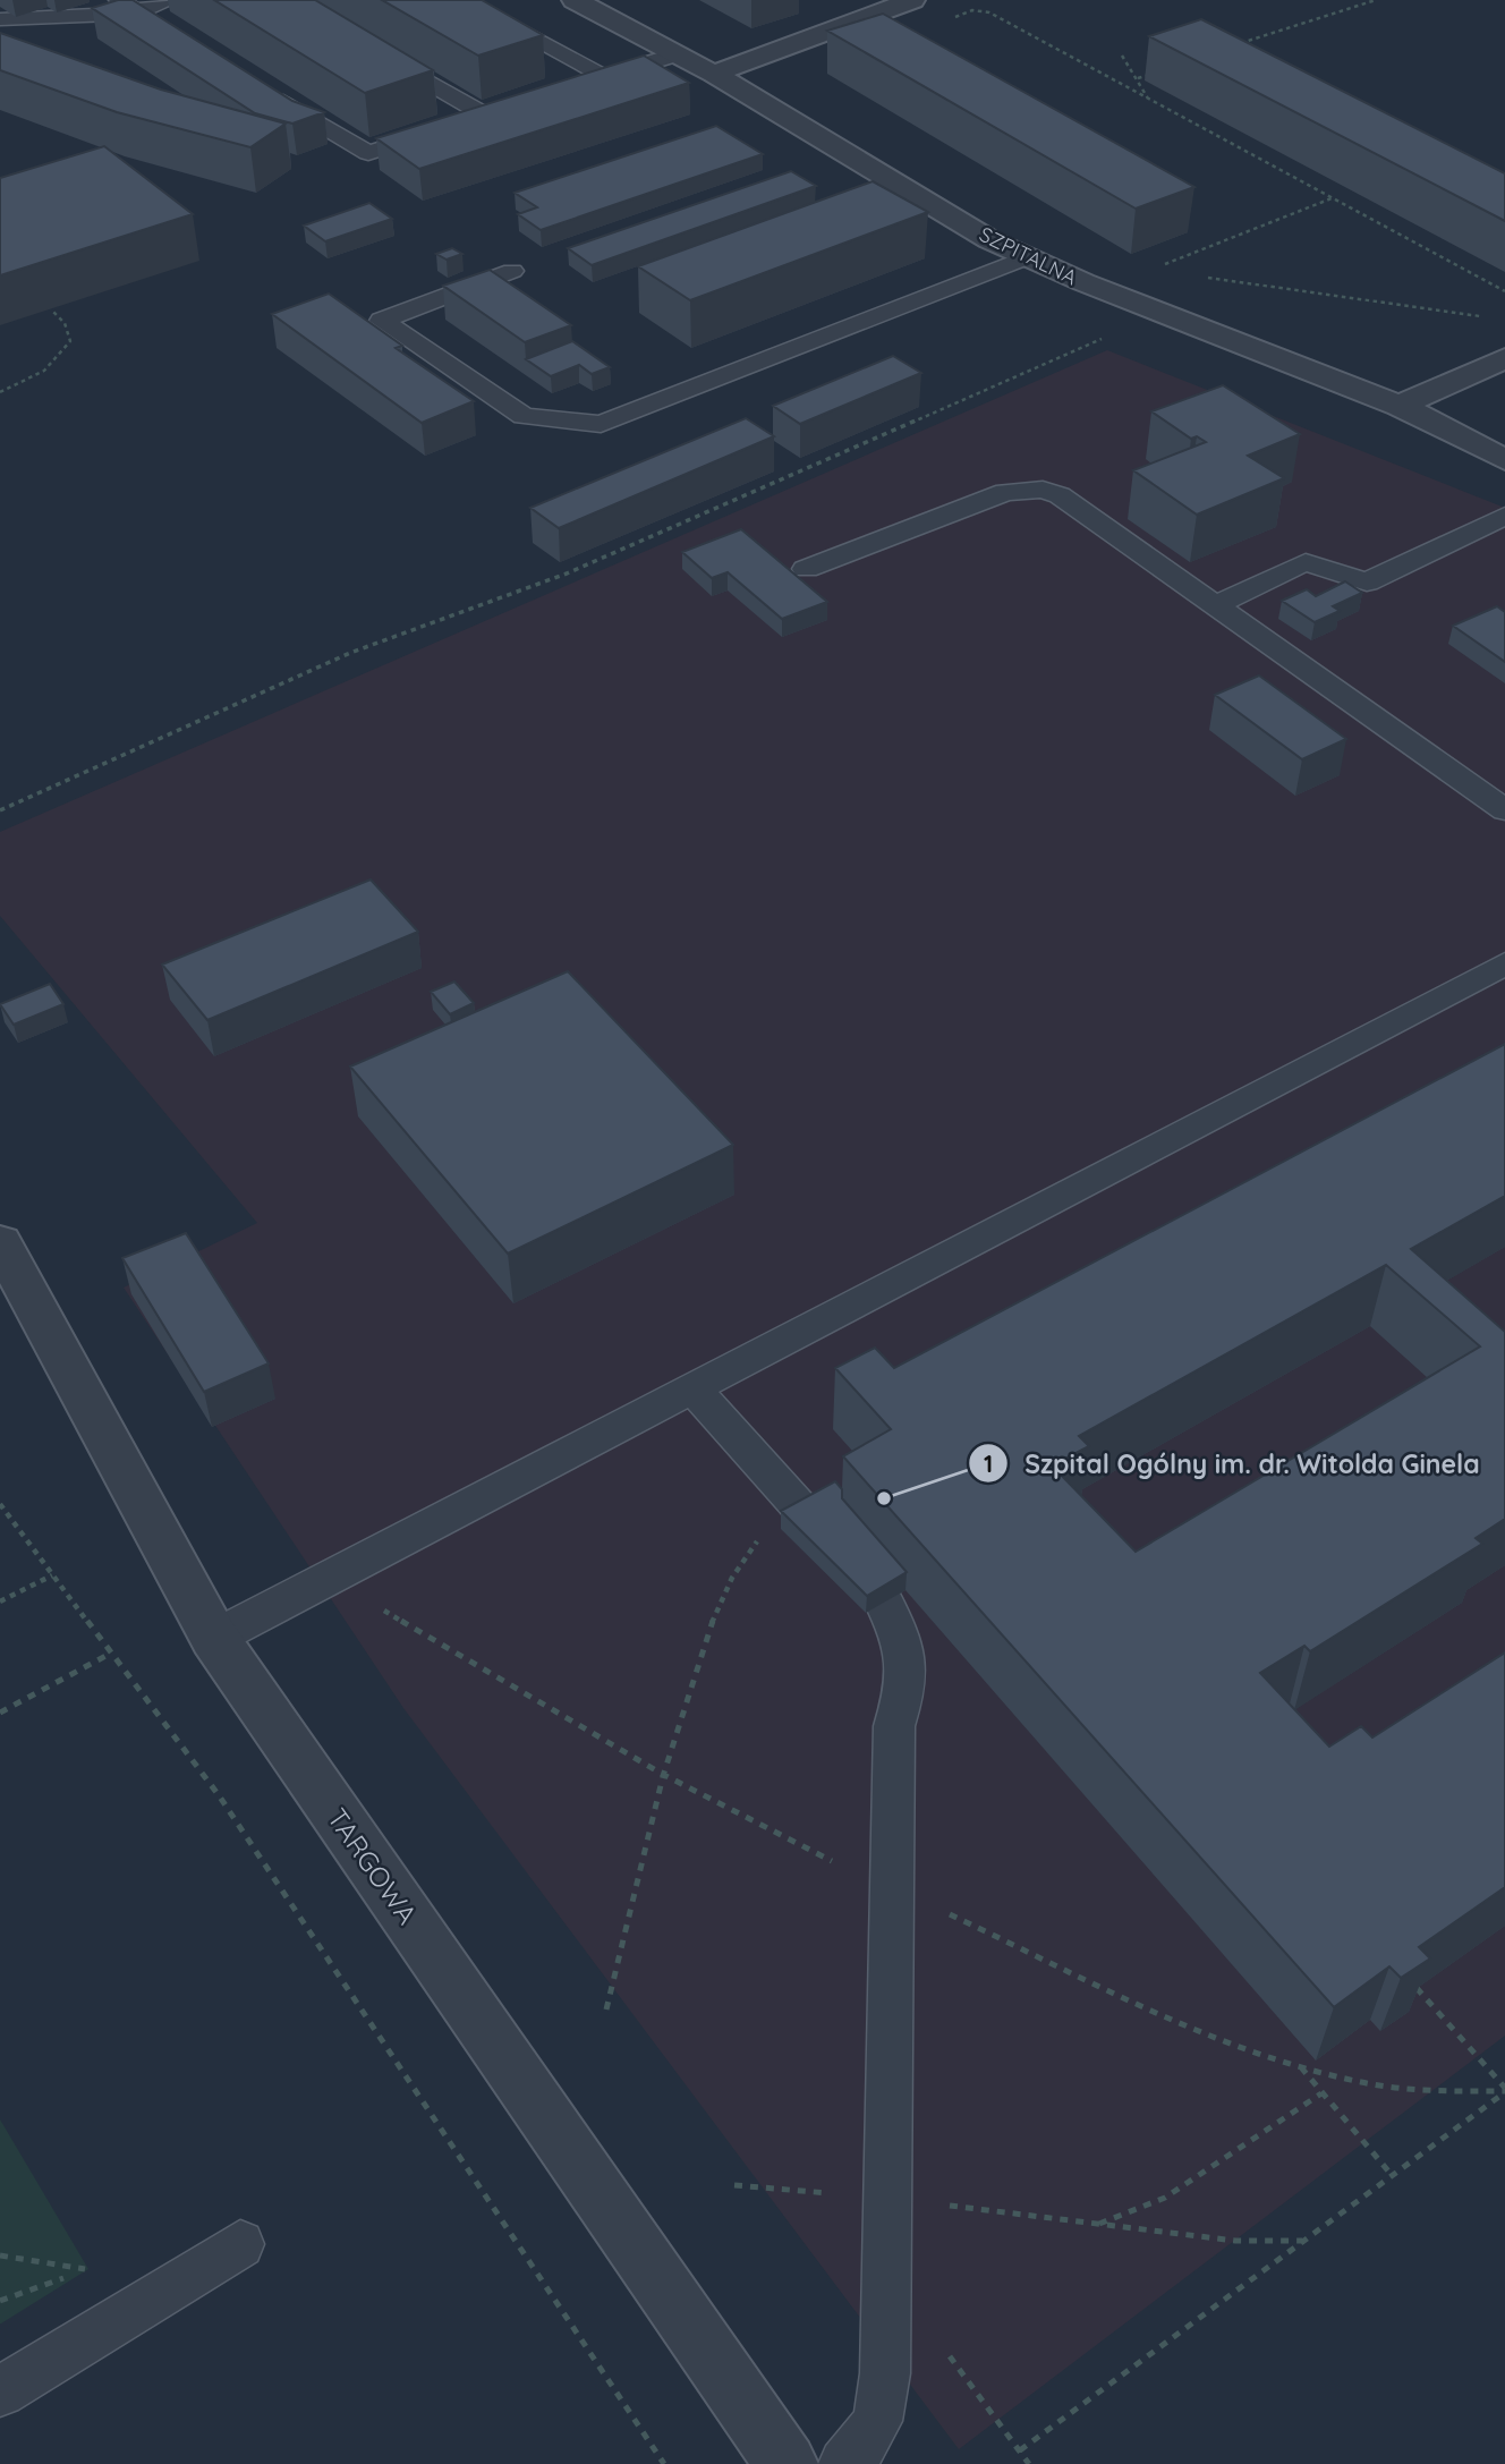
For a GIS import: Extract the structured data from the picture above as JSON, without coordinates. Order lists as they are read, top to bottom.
{
  "streets": {
    "street": ["SZPITALNA", "TARGOWA"]
  },
  "places": ["Szpital Ogólny im. dr. Witolda Ginela"]
}
